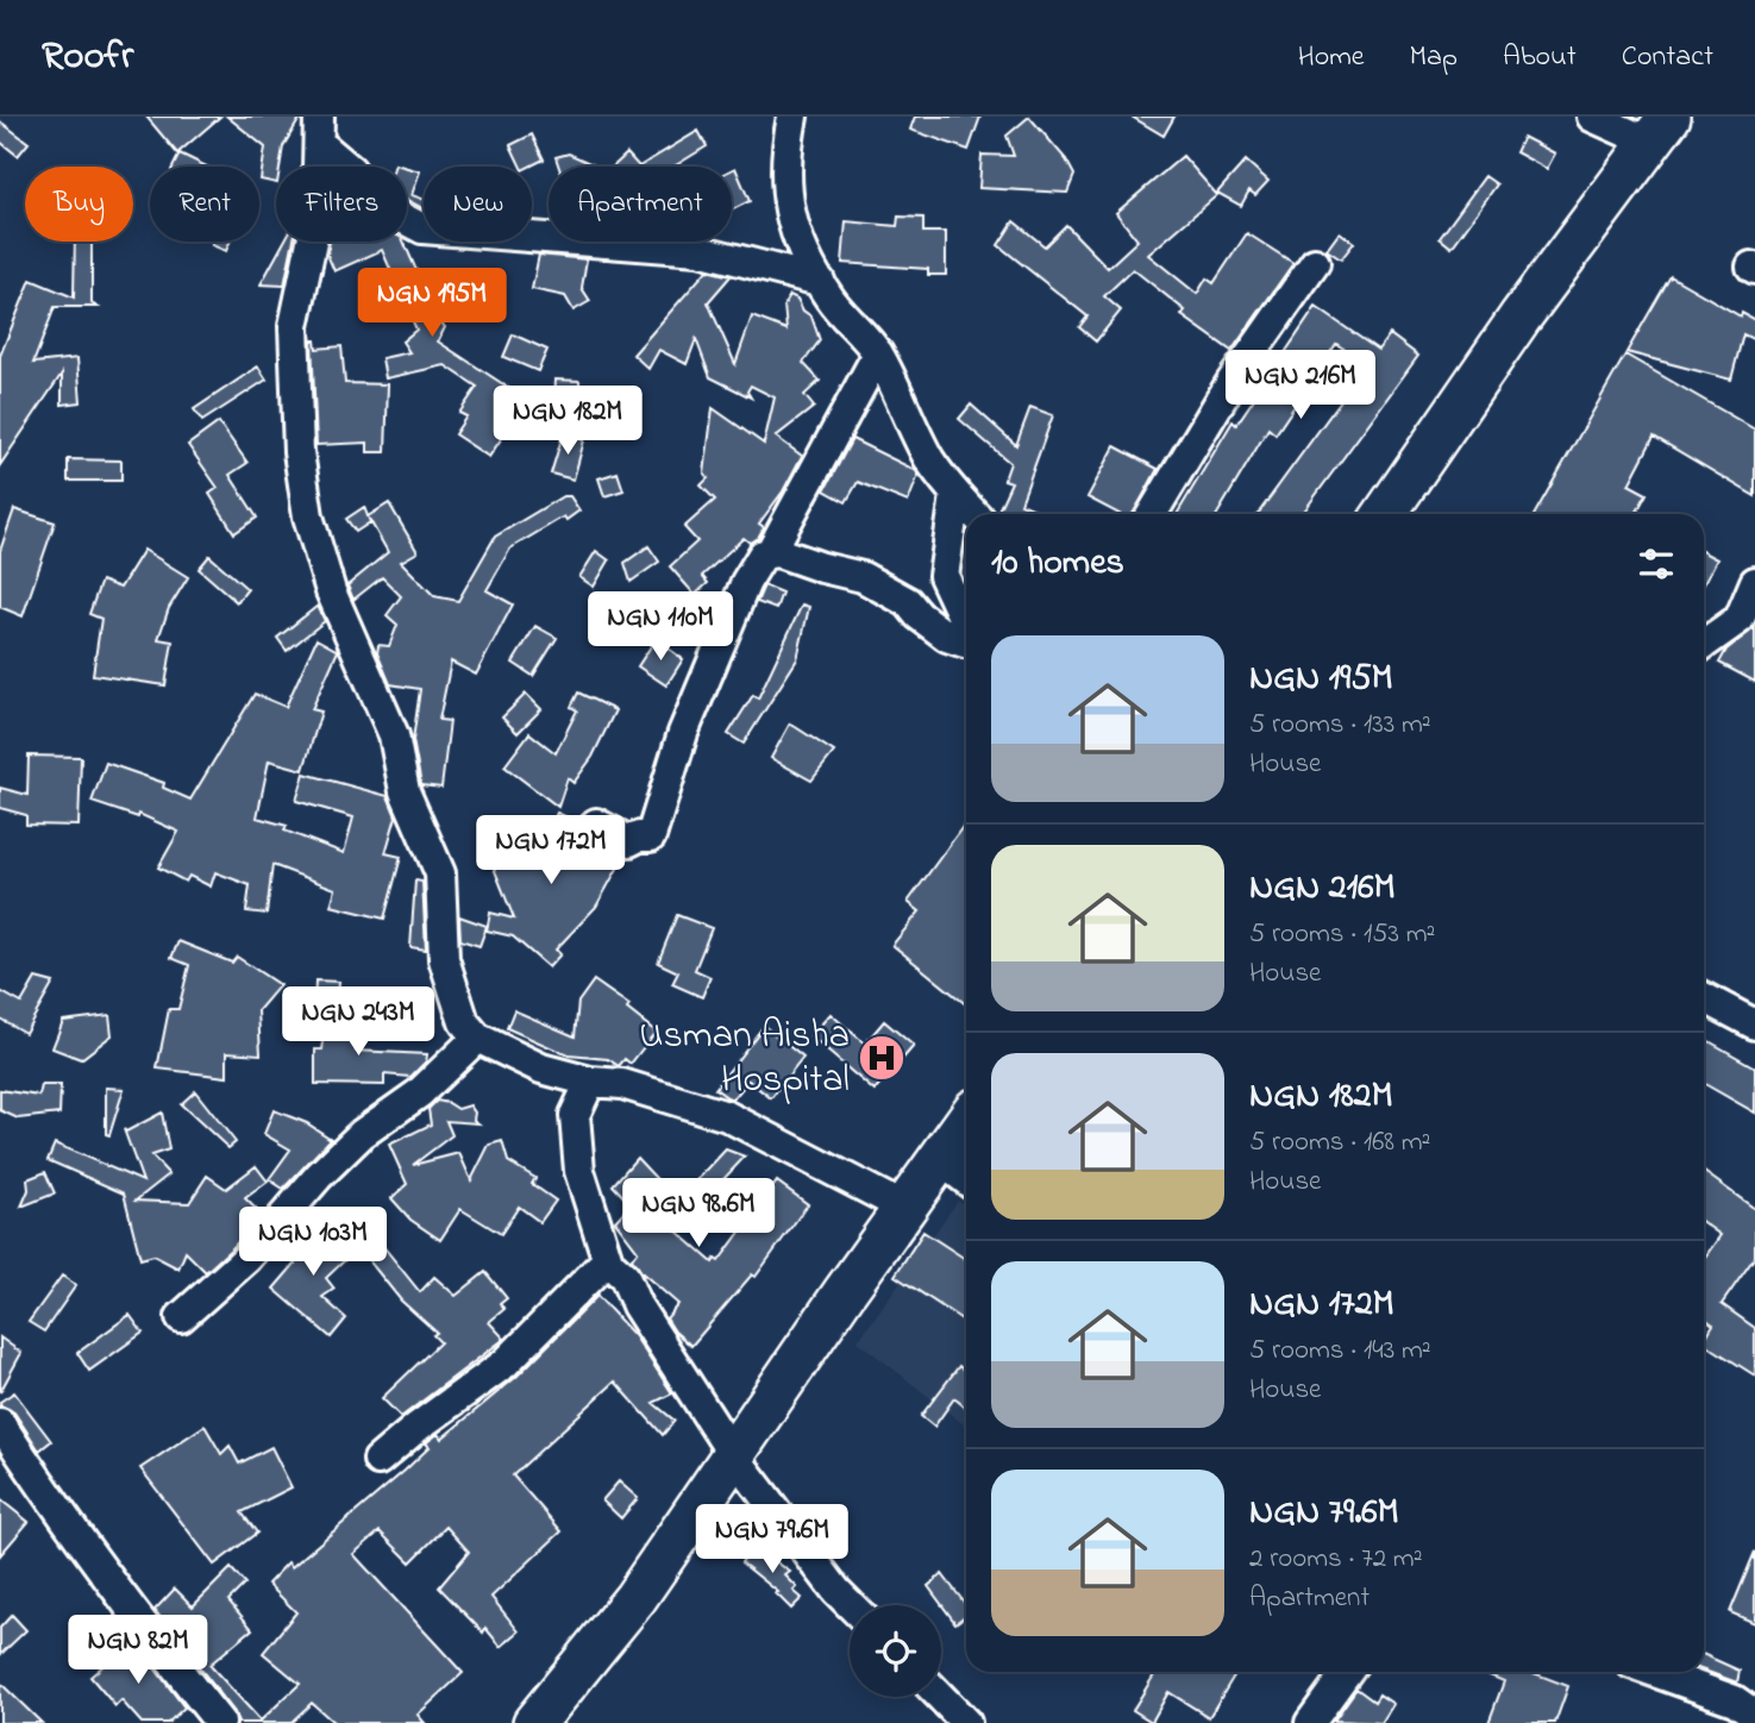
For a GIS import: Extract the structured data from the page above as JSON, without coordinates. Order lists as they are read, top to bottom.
{
  "places": {
    "hospital": ["Usman Aisha Hospital"]
  },
  "page": {
    "header": "Roofr",
    "nav": [
      "Home",
      "Map",
      "About",
      "Contact"
    ],
    "chip": [
      "Buy",
      "Rent",
      "Filters",
      "New",
      "Apartment"
    ],
    "price": [
      "NGN 195M",
      "NGN 216M",
      "NGN 182M",
      "NGN 110M",
      "NGN 172M",
      "NGN 243M",
      "NGN 98.6M",
      "NGN 103M",
      "NGN 79.6M",
      "NGN 82M"
    ],
    "heading": "10 homes",
    "list": [
      {
        "name": "NGN 195M",
        "note": "5 rooms · 133 m² · House"
      },
      {
        "name": "NGN 216M",
        "note": "5 rooms · 153 m² · House"
      },
      {
        "name": "NGN 182M",
        "note": "5 rooms · 168 m² · House"
      },
      {
        "name": "NGN 172M",
        "note": "5 rooms · 143 m² · House"
      },
      {
        "name": "NGN 79.6M",
        "note": "2 rooms · 72 m² · Apartment"
      }
    ]
  }
}
